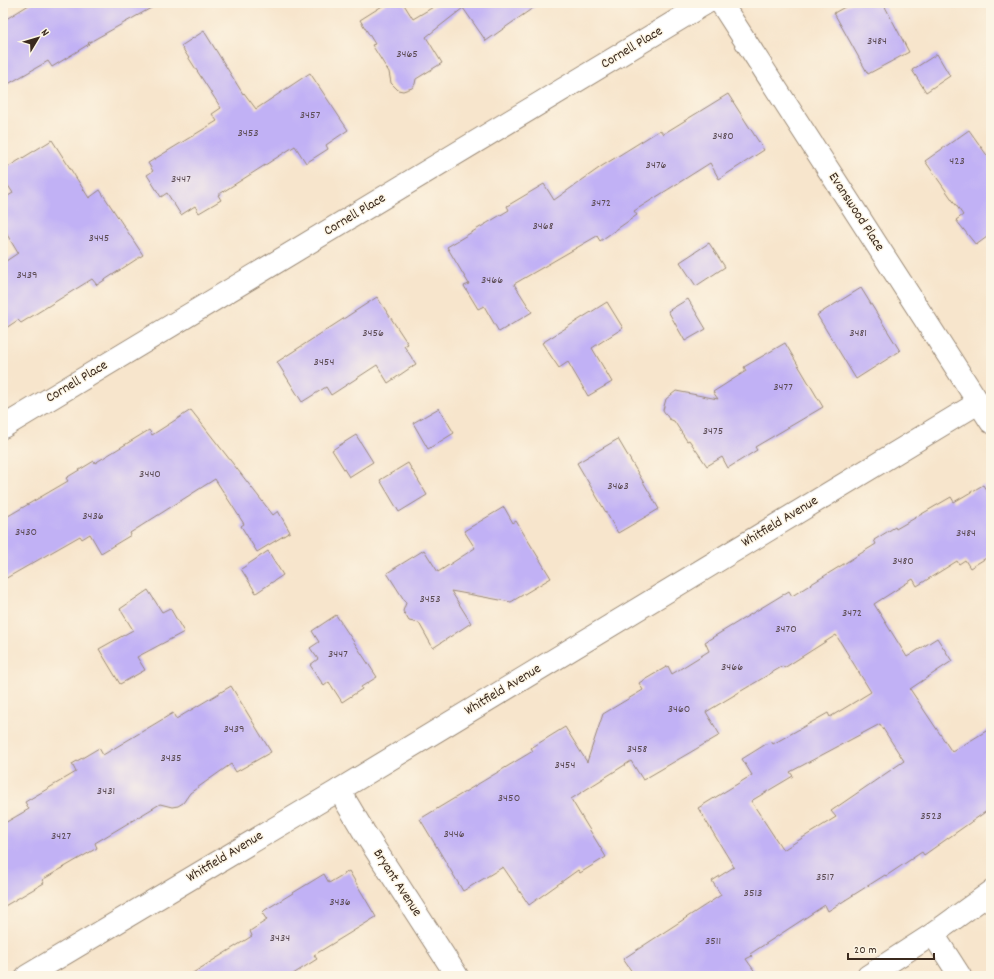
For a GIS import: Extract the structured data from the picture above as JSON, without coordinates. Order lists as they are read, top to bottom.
{
  "streets": {
    "street": [
      "Cornell Place",
      "Evanswood Place",
      "Whitfield Avenue",
      "Bryant Avenue"
    ]
  },
  "crossings": [
    ["Evanswood Place", "Whitfield Avenue"],
    ["Whitfield Avenue", "Bryant Avenue"]
  ],
  "house_numbers": [
    "3484",
    "3465",
    "3457",
    "3453",
    "3480",
    "423",
    "3476",
    "3447",
    "3472",
    "3468",
    "3445",
    "3439",
    "3466",
    "3456",
    "3481",
    "3454",
    "3477",
    "3475",
    "3440",
    "3463",
    "3436",
    "3430",
    "3484",
    "3480",
    "3453",
    "3472",
    "3470",
    "3447",
    "3466",
    "3460",
    "3439",
    "3458",
    "3435",
    "3454",
    "3431",
    "3450",
    "3523",
    "3446",
    "3427",
    "3517",
    "3513",
    "3436",
    "3434",
    "3511"
  ],
  "scale_bar": "20 m",
  "north": "top right"
}
